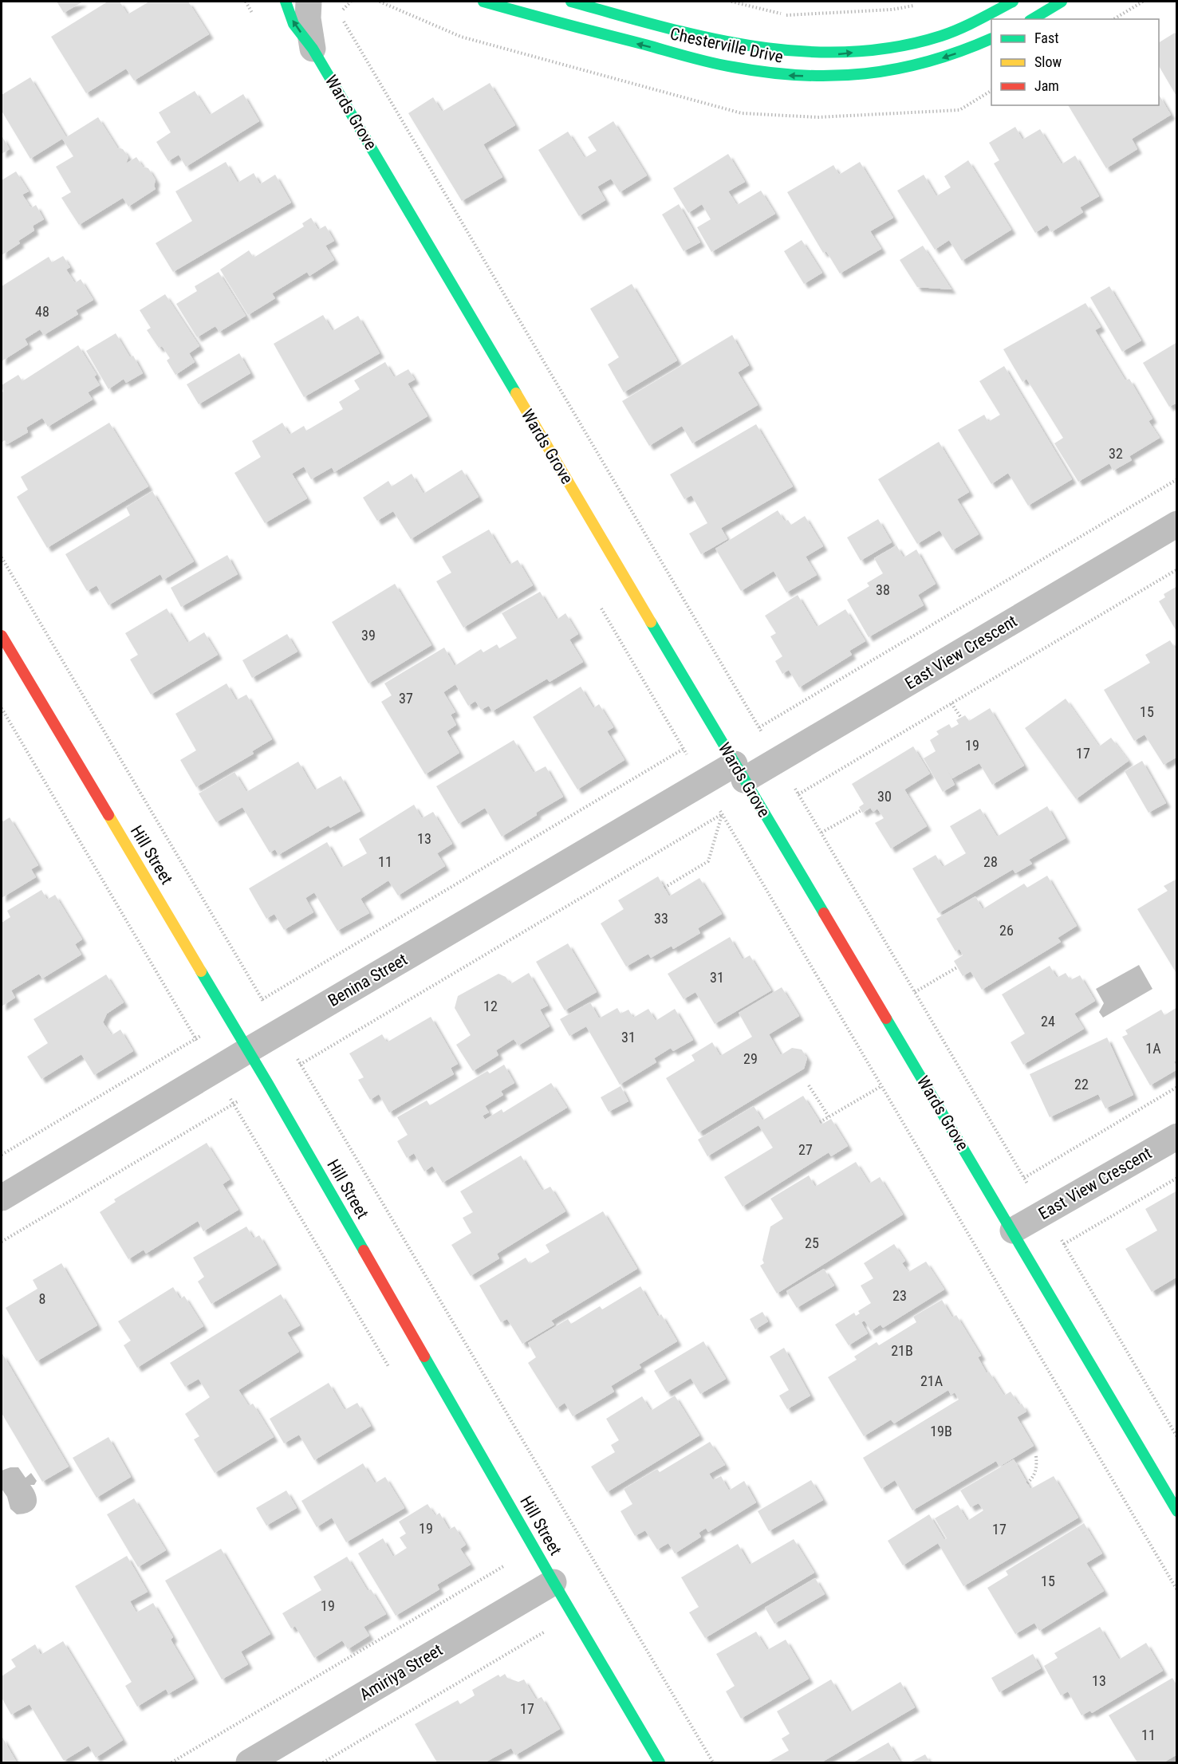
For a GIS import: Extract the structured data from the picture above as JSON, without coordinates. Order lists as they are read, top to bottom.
{
  "streets": {
    "street": [
      "Chesterville Drive",
      "Wards Grove",
      "East View Crescent",
      "Hill Street",
      "Benina Street",
      "Amiriya Street"
    ]
  },
  "crossings": [
    ["Wards Grove", "East View Crescent"],
    ["Wards Grove", "Benina Street"],
    ["East View Crescent", "Benina Street"],
    ["Hill Street", "Benina Street"],
    ["Hill Street", "Amiriya Street"]
  ],
  "house_numbers": [
    "48",
    "32",
    "38",
    "39",
    "37",
    "15",
    "19",
    "17",
    "30",
    "13",
    "11",
    "28",
    "33",
    "26",
    "31",
    "12",
    "24",
    "31",
    "1A",
    "29",
    "22",
    "27",
    "25",
    "23",
    "8",
    "21B",
    "21A",
    "19B",
    "19",
    "17",
    "15",
    "19",
    "13",
    "17",
    "11"
  ],
  "legend": ["Fast", "Slow", "Jam"]
}
